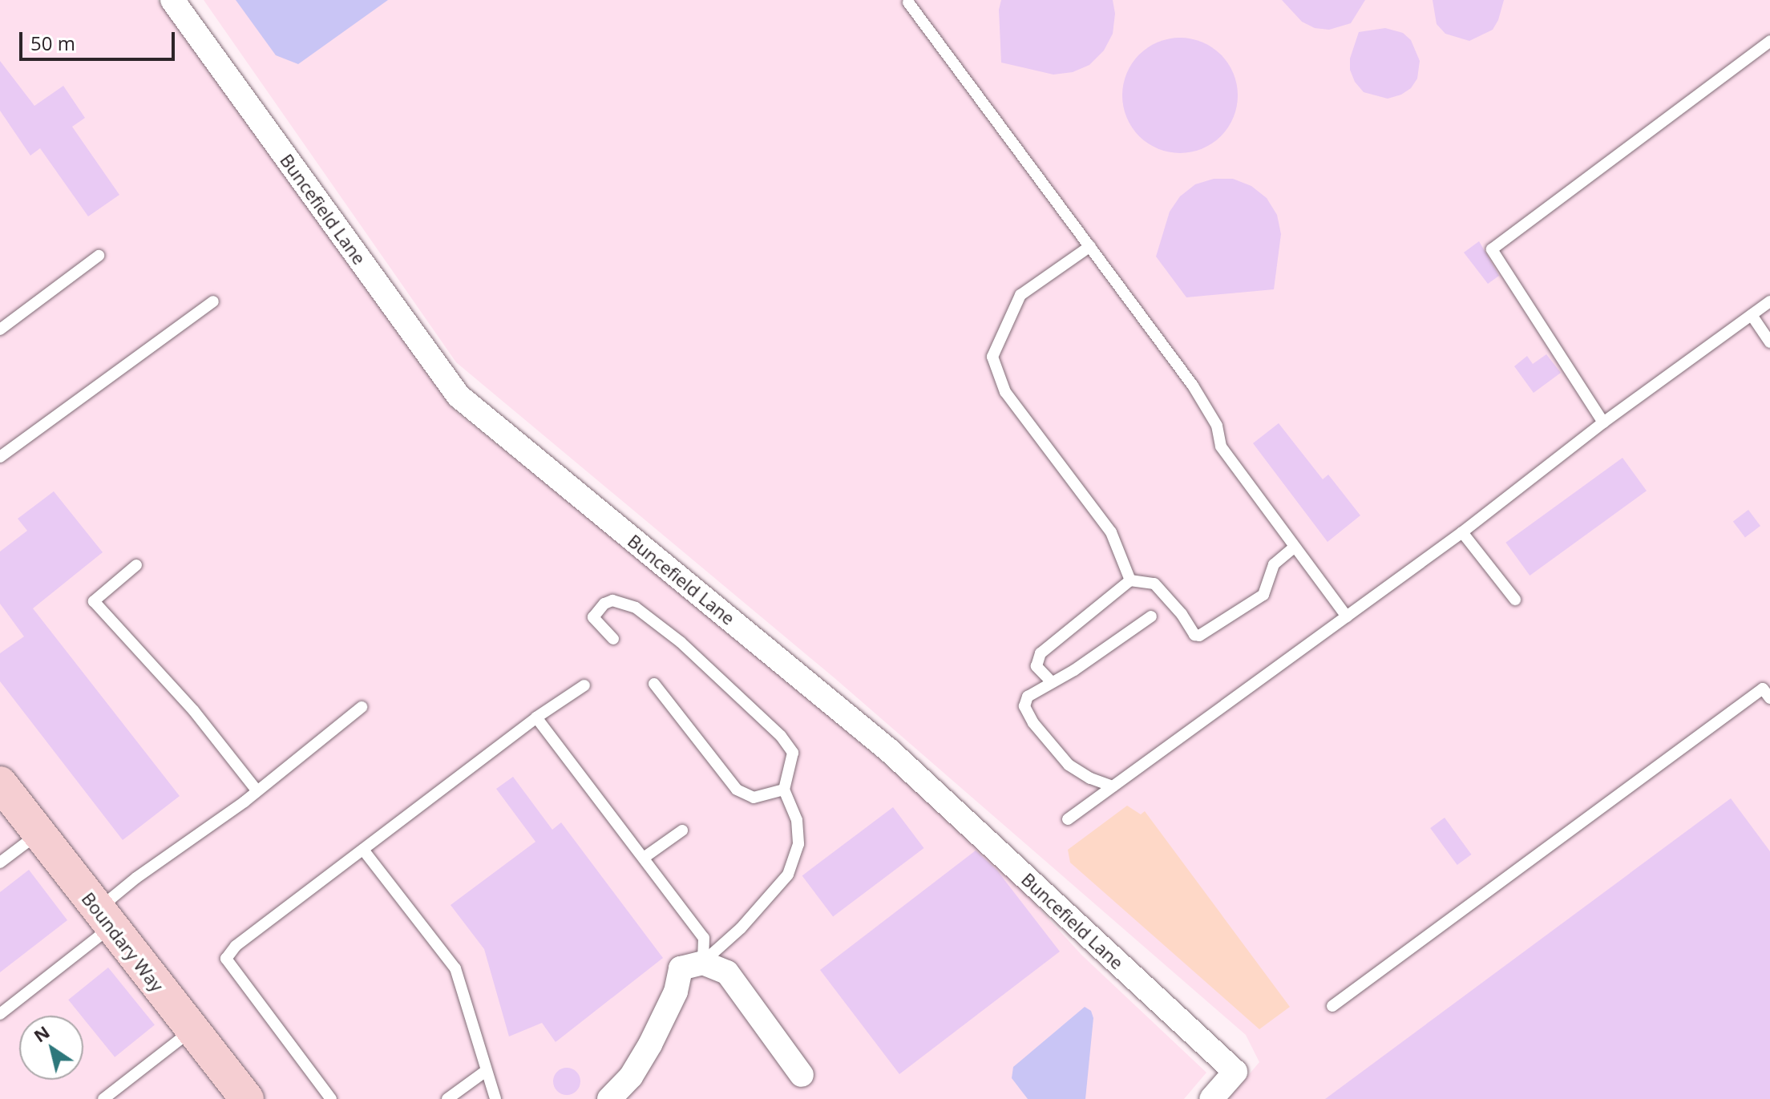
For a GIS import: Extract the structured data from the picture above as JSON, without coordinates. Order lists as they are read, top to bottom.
{
  "streets": {
    "street": ["Buncefield Lane", "Boundary Way"]
  },
  "scale_bar": "50 m",
  "north": "top left"
}
